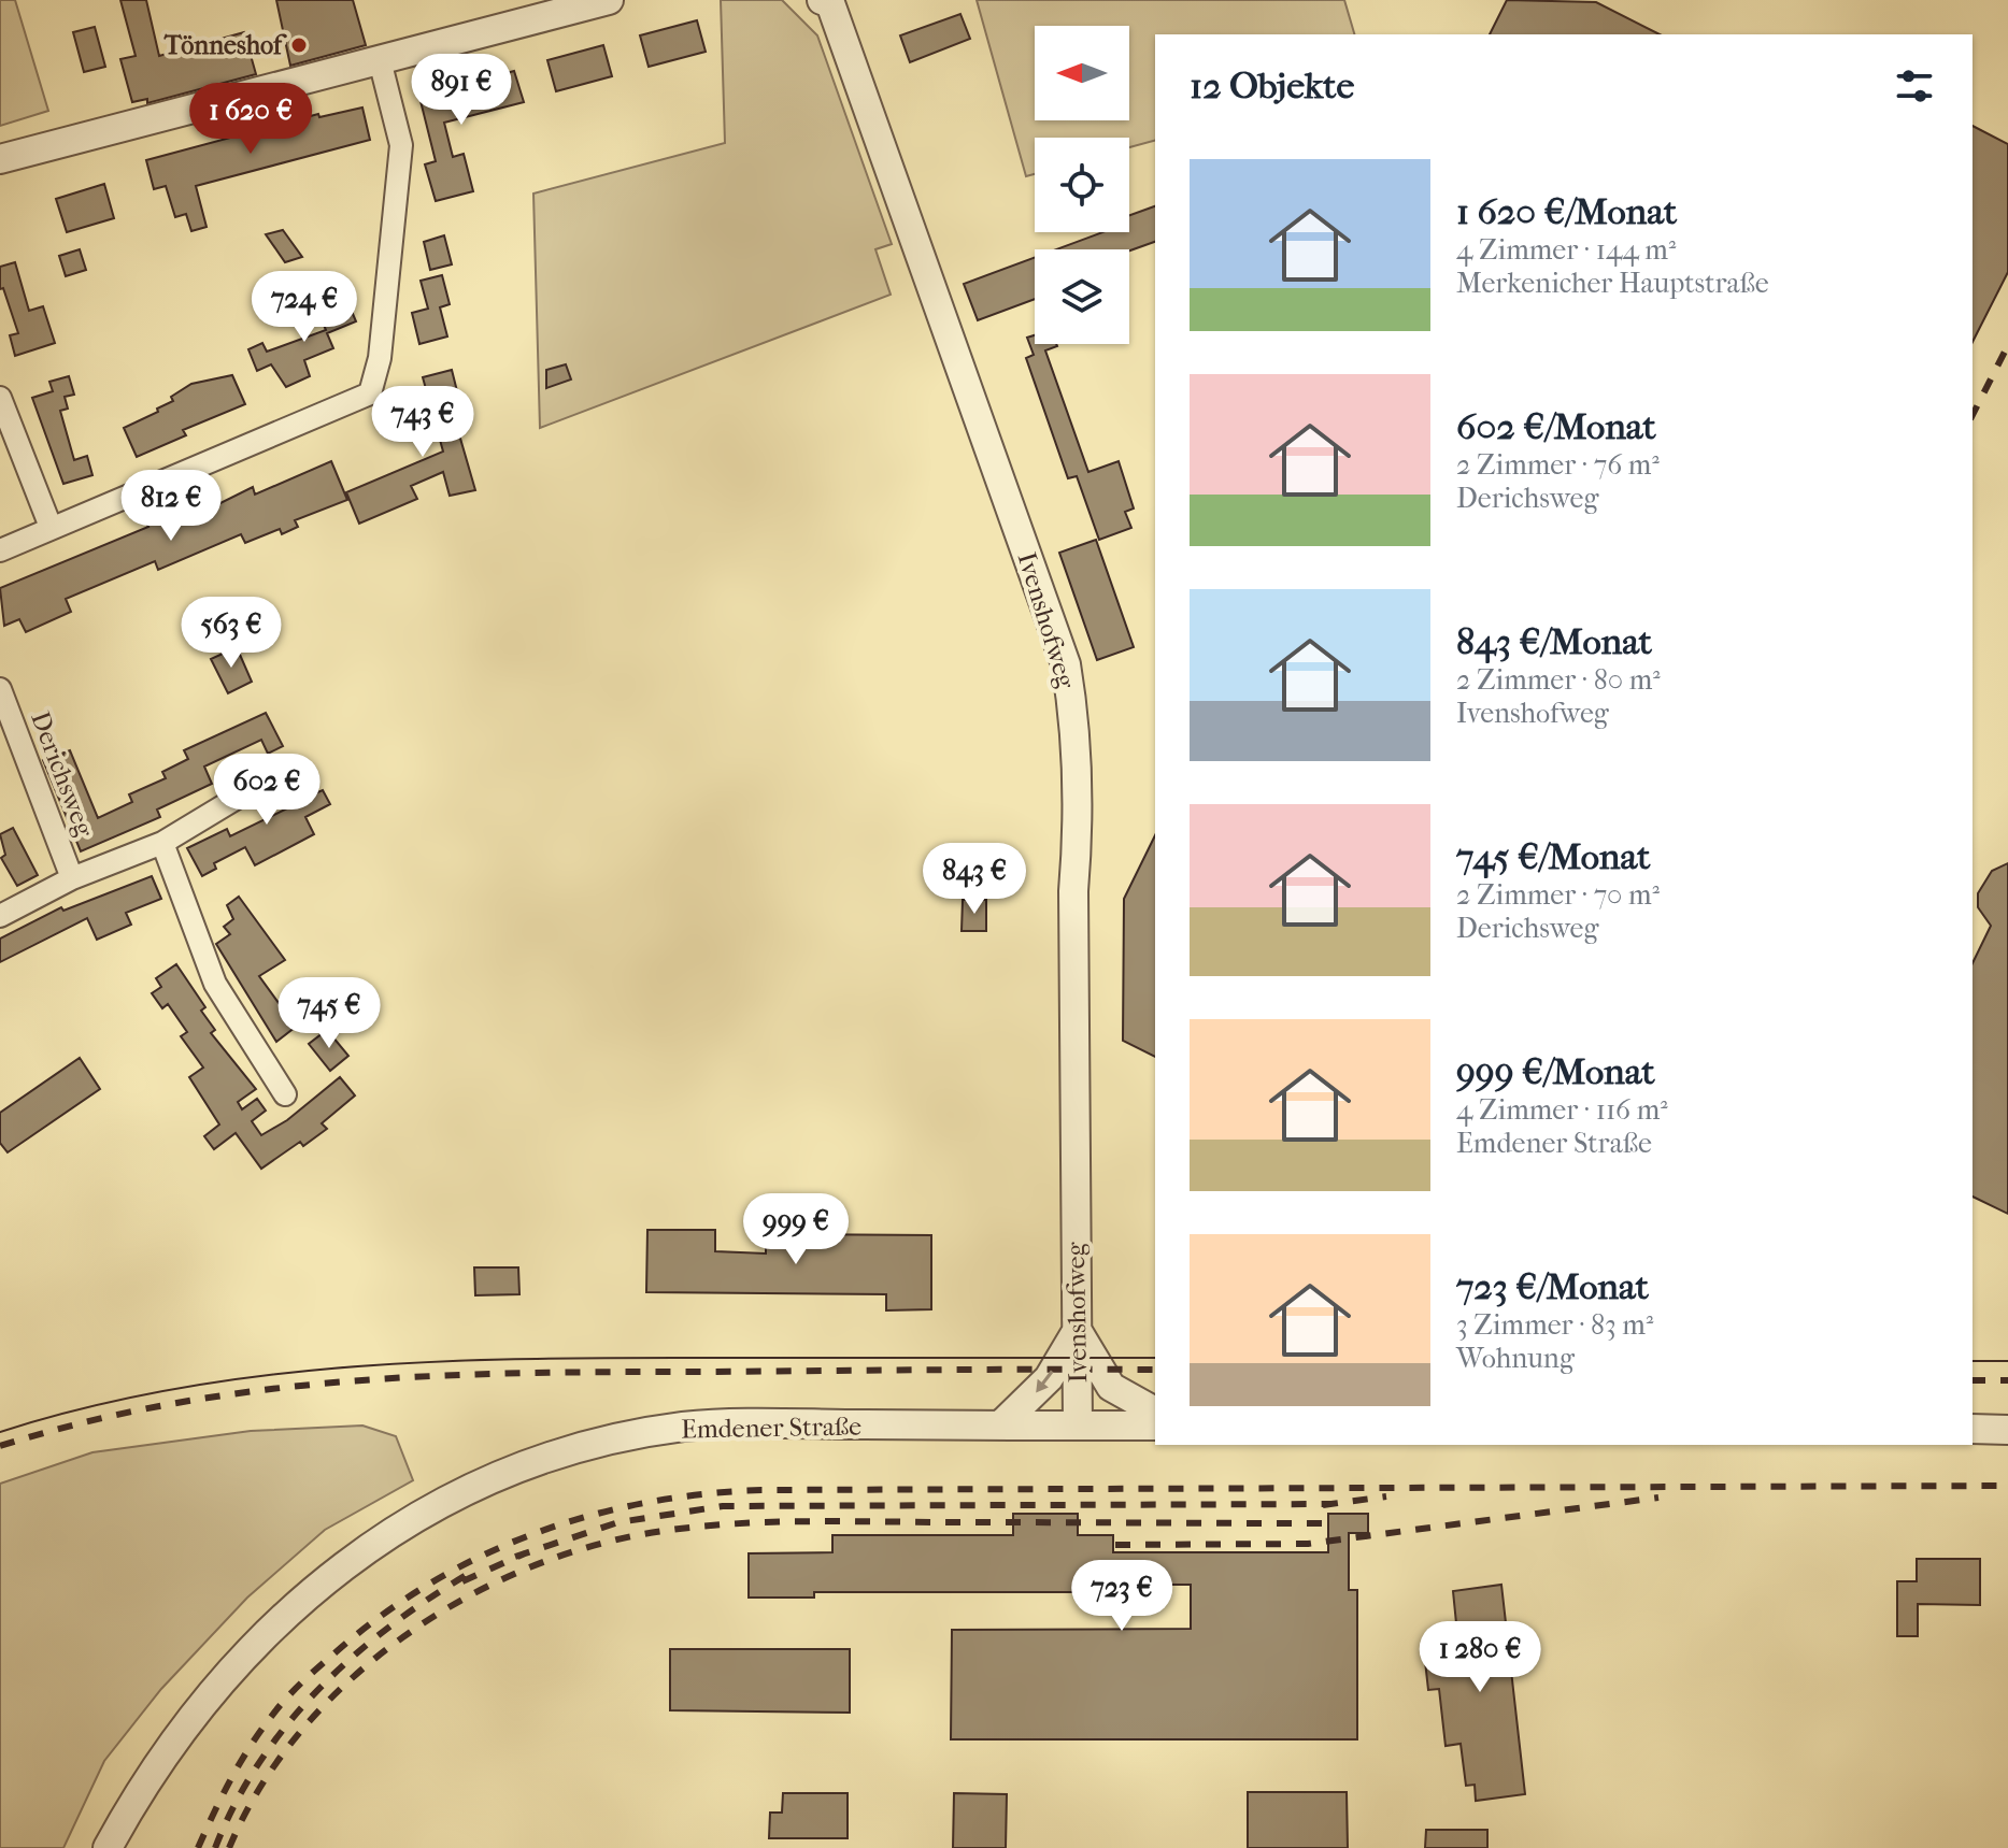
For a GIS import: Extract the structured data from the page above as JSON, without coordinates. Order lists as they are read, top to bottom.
{
  "streets": {
    "street": ["Ivenshofweg", "Derichsweg", "Emdener Straße"]
  },
  "crossings": [
    ["Ivenshofweg", "Emdener Straße"]
  ],
  "places": ["Tönneshof"],
  "north": "left",
  "page": {
    "heading": "12 Objekte",
    "price": [
      "891 €",
      "1 620 €",
      "724 €",
      "743 €",
      "812 €",
      "563 €",
      "602 €",
      "843 €",
      "745 €",
      "999 €",
      "723 €",
      "1 280 €"
    ],
    "list": [
      {
        "name": "1 620 €/Monat",
        "note": "4 Zimmer · 144 m² · Merkenicher Hauptstraße"
      },
      {
        "name": "602 €/Monat",
        "note": "2 Zimmer · 76 m² · Derichsweg"
      },
      {
        "name": "843 €/Monat",
        "note": "2 Zimmer · 80 m² · Ivenshofweg"
      },
      {
        "name": "745 €/Monat",
        "note": "2 Zimmer · 70 m² · Derichsweg"
      },
      {
        "name": "999 €/Monat",
        "note": "4 Zimmer · 116 m² · Emdener Straße"
      },
      {
        "name": "723 €/Monat",
        "note": "3 Zimmer · 83 m² · Wohnung"
      }
    ]
  }
}
